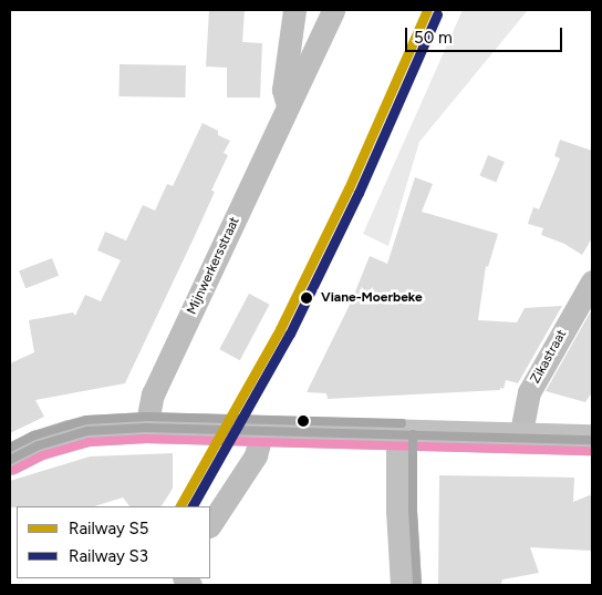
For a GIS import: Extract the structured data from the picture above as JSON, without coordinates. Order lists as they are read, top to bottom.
{
  "streets": {
    "street": ["Mijnwerkersstraat", "Zikastraat"]
  },
  "places": ["Viane-Moerbeke"],
  "lines": ["rail line S5", "rail line S3"],
  "legend": ["Railway S5", "Railway S3"],
  "scale_bar": "50 m"
}
